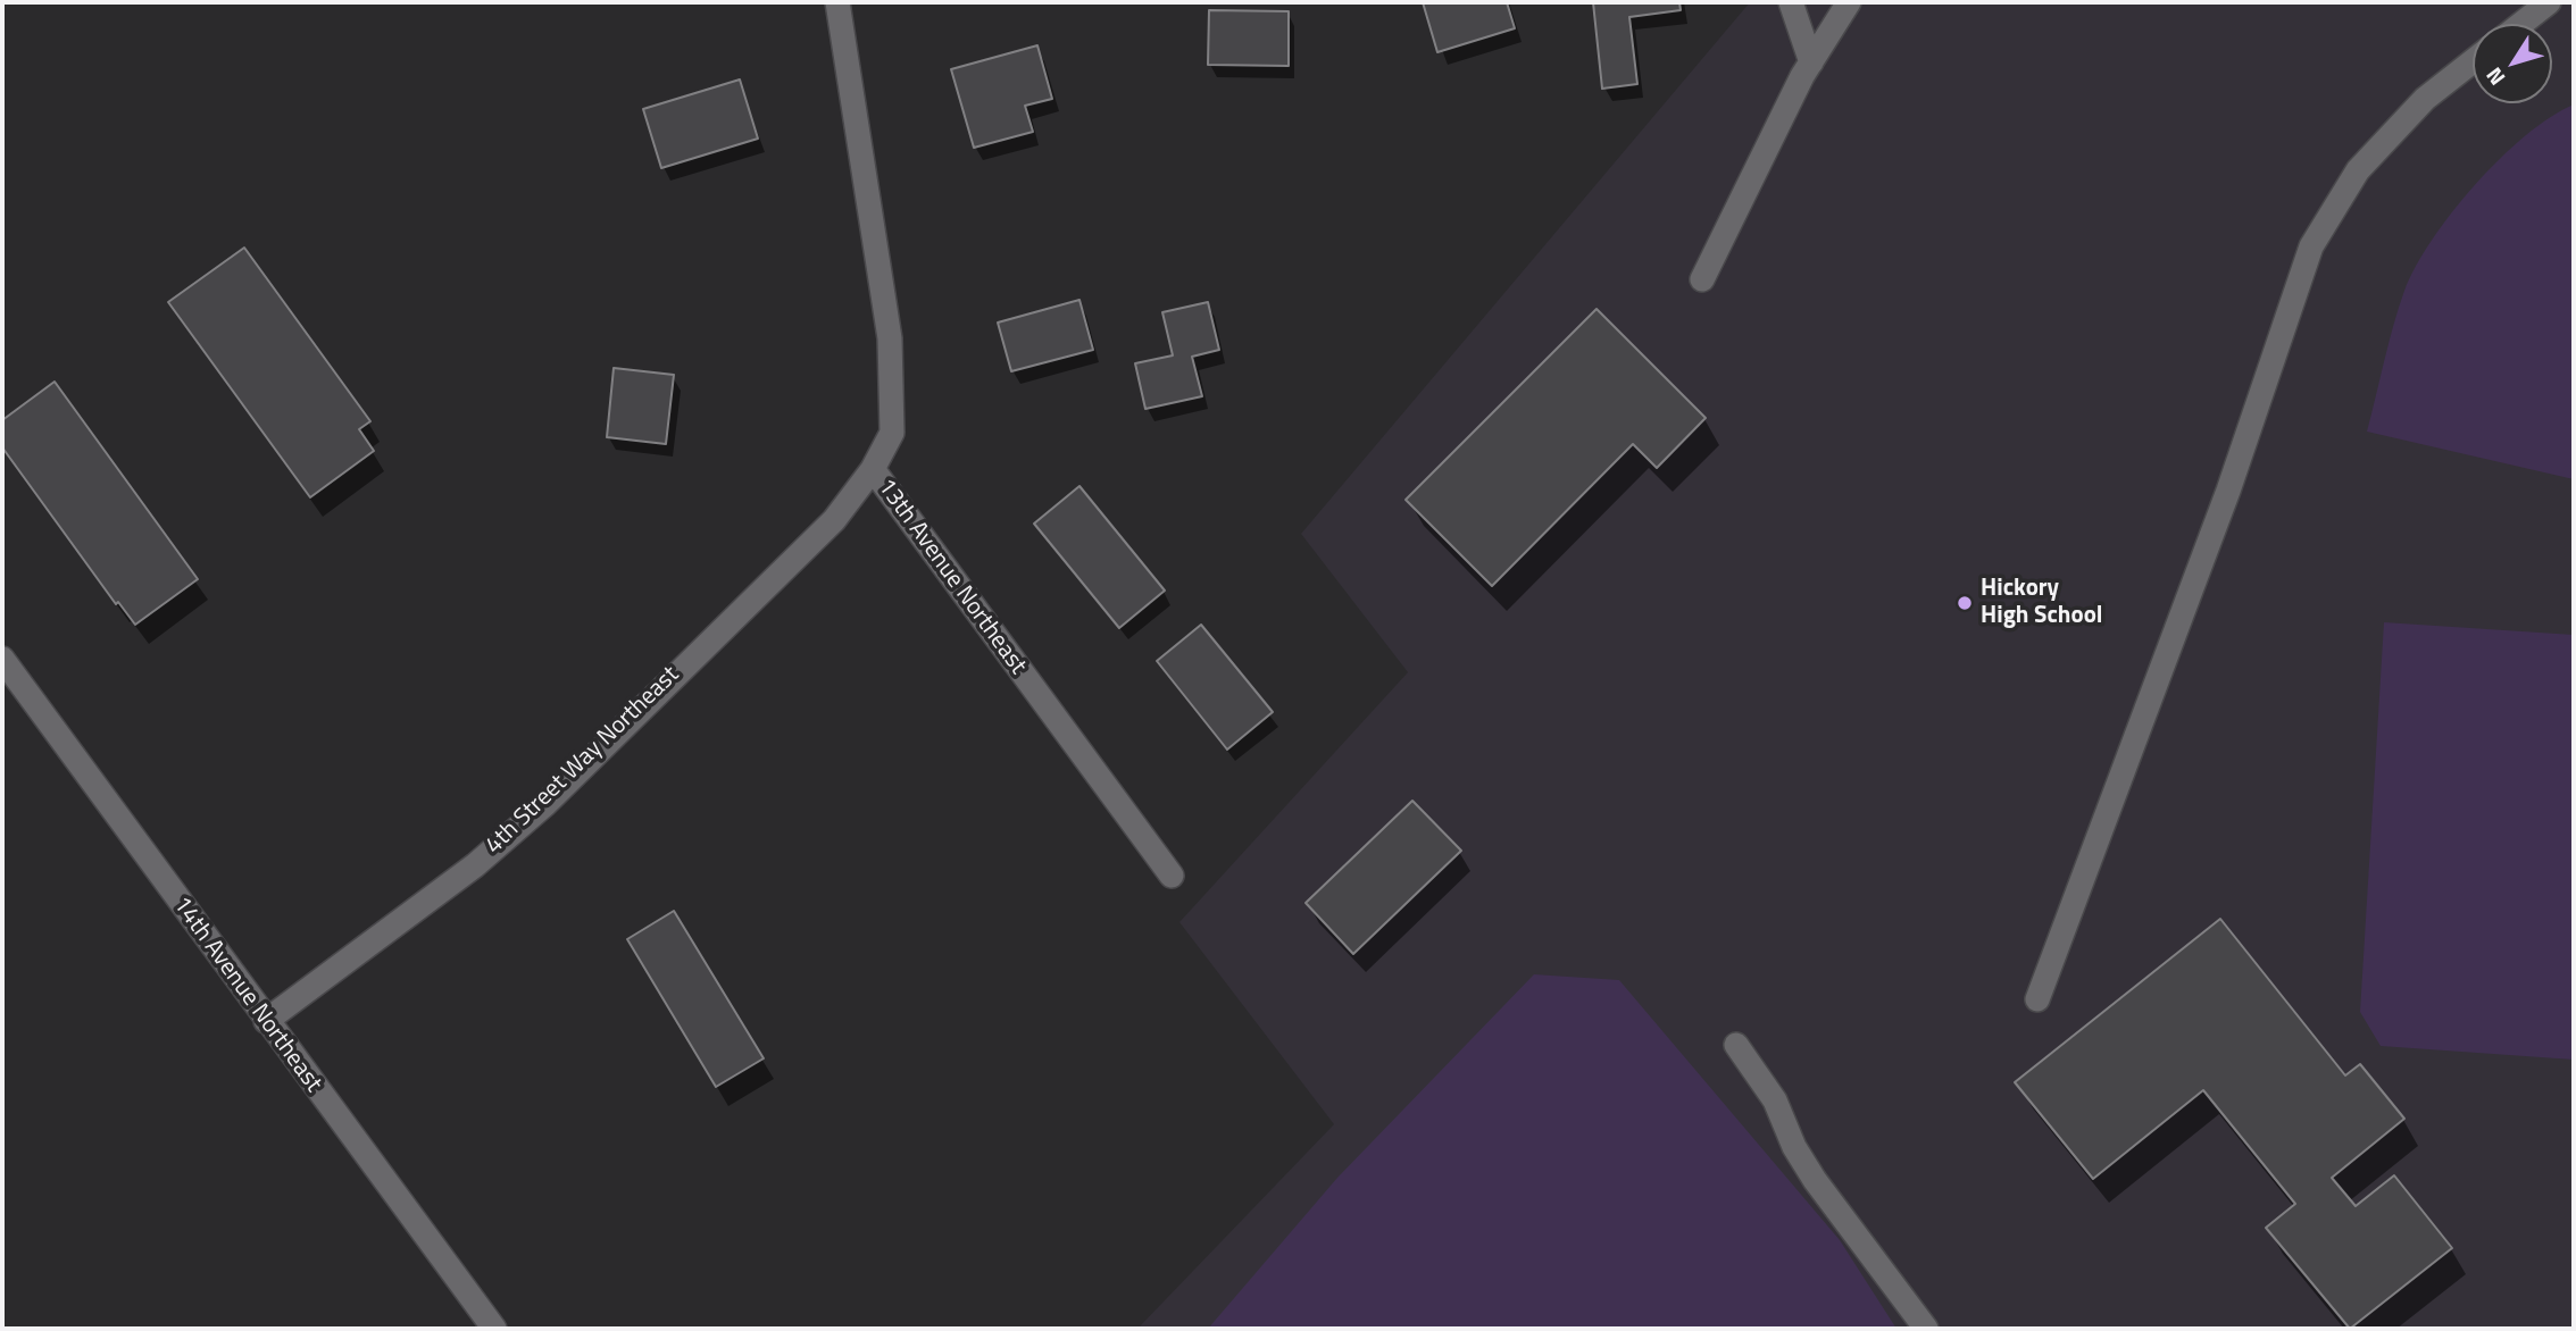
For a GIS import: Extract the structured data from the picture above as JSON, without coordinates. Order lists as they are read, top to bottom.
{
  "streets": {
    "street": ["13th Avenue Northeast", "4th Street Way Northeast", "14th Avenue Northeast"]
  },
  "crossings": [
    ["13th Avenue Northeast", "4th Street Way Northeast"],
    ["4th Street Way Northeast", "14th Avenue Northeast"]
  ],
  "places": ["Hickory High School"],
  "north": "bottom left"
}
